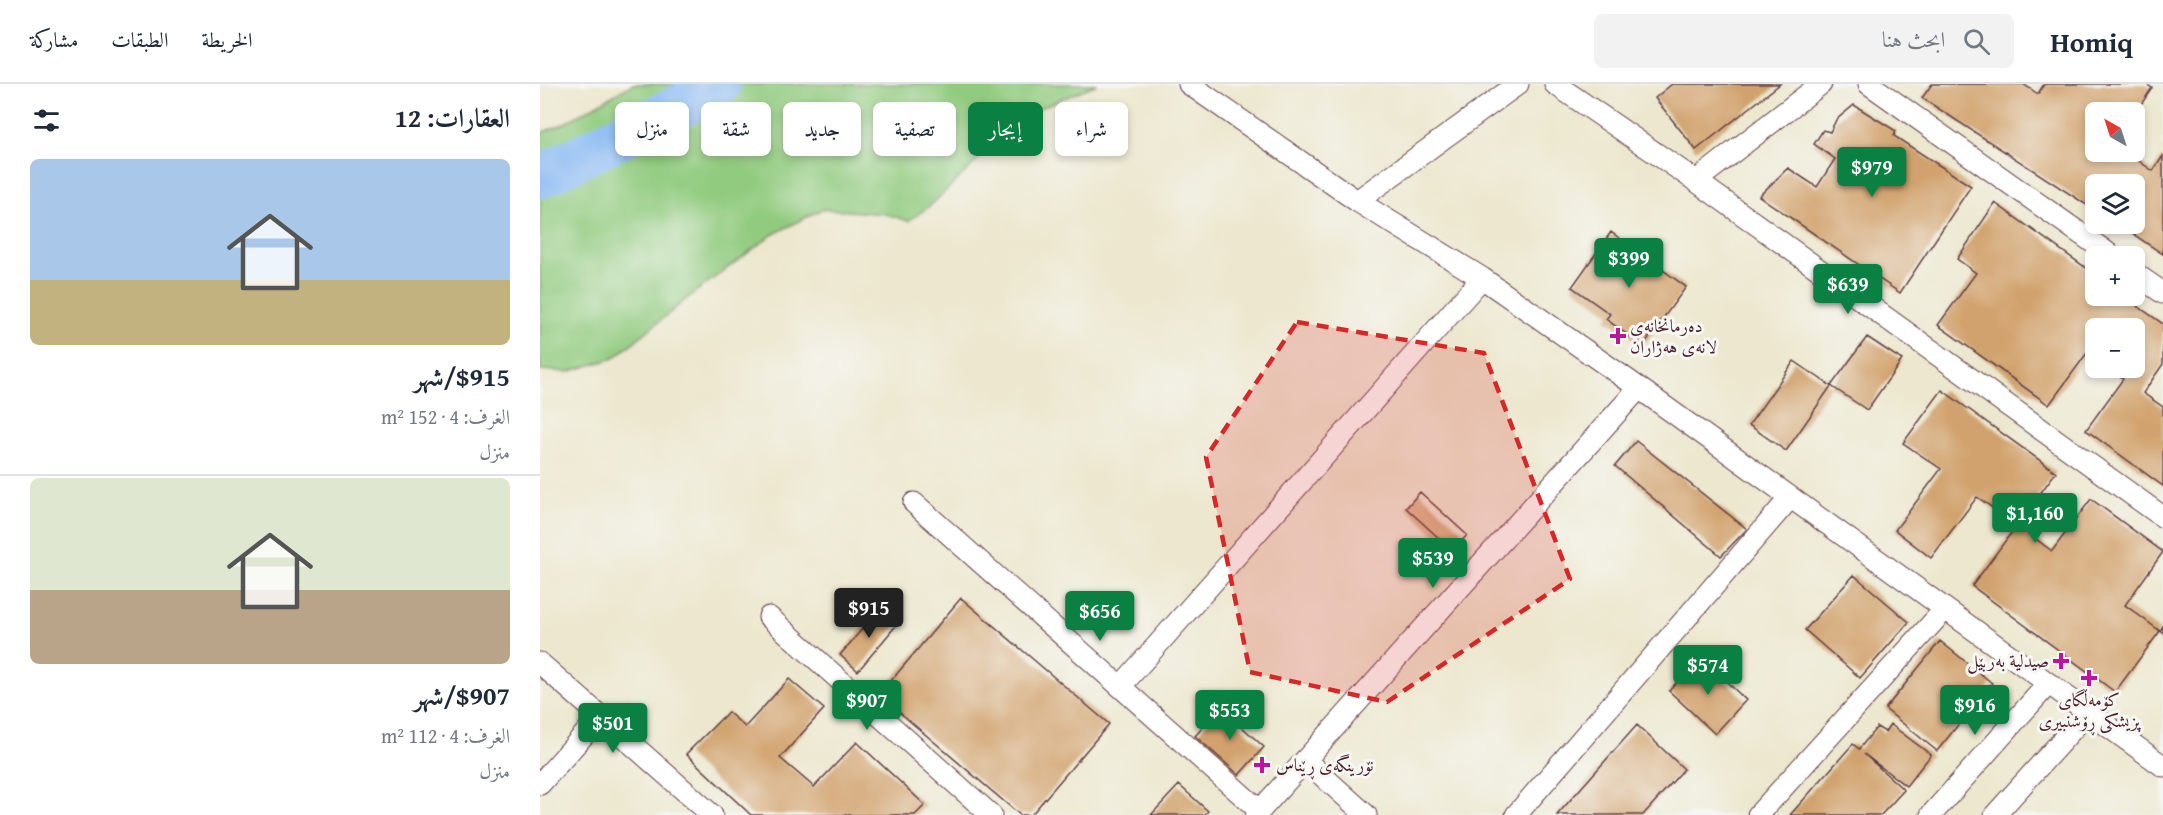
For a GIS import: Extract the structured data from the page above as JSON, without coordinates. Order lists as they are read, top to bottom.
{
  "places": {
    "health": [
      "دەرمانخانەی لانەی هەژاران",
      "صيدلية بەربێل",
      "کۆمەڵگای پزیشکی ڕۆشنبیری",
      "نۆرینگەی ڕێناس"
    ]
  },
  "north": "top left",
  "page": {
    "header": "Homiq",
    "search": "ابحث هنا",
    "nav": ["الخريطة", "الطبقات", "مشاركة"],
    "heading": "العقارات: 12",
    "map_buttons": ["+", "−"],
    "chip": [
      "شراء",
      "إيجار",
      "تصفية",
      "جديد",
      "شقة",
      "منزل"
    ],
    "price": [
      "$979",
      "$399",
      "$639",
      "$1,160",
      "$539",
      "$915",
      "$656",
      "$574",
      "$907",
      "$916",
      "$553",
      "$501"
    ],
    "list": [
      {
        "name": "$915/شهر",
        "note": "الغرف: 4 · 152 m² · منزل"
      },
      {
        "name": "$907/شهر",
        "note": "الغرف: 4 · 112 m² · منزل"
      }
    ]
  }
}
